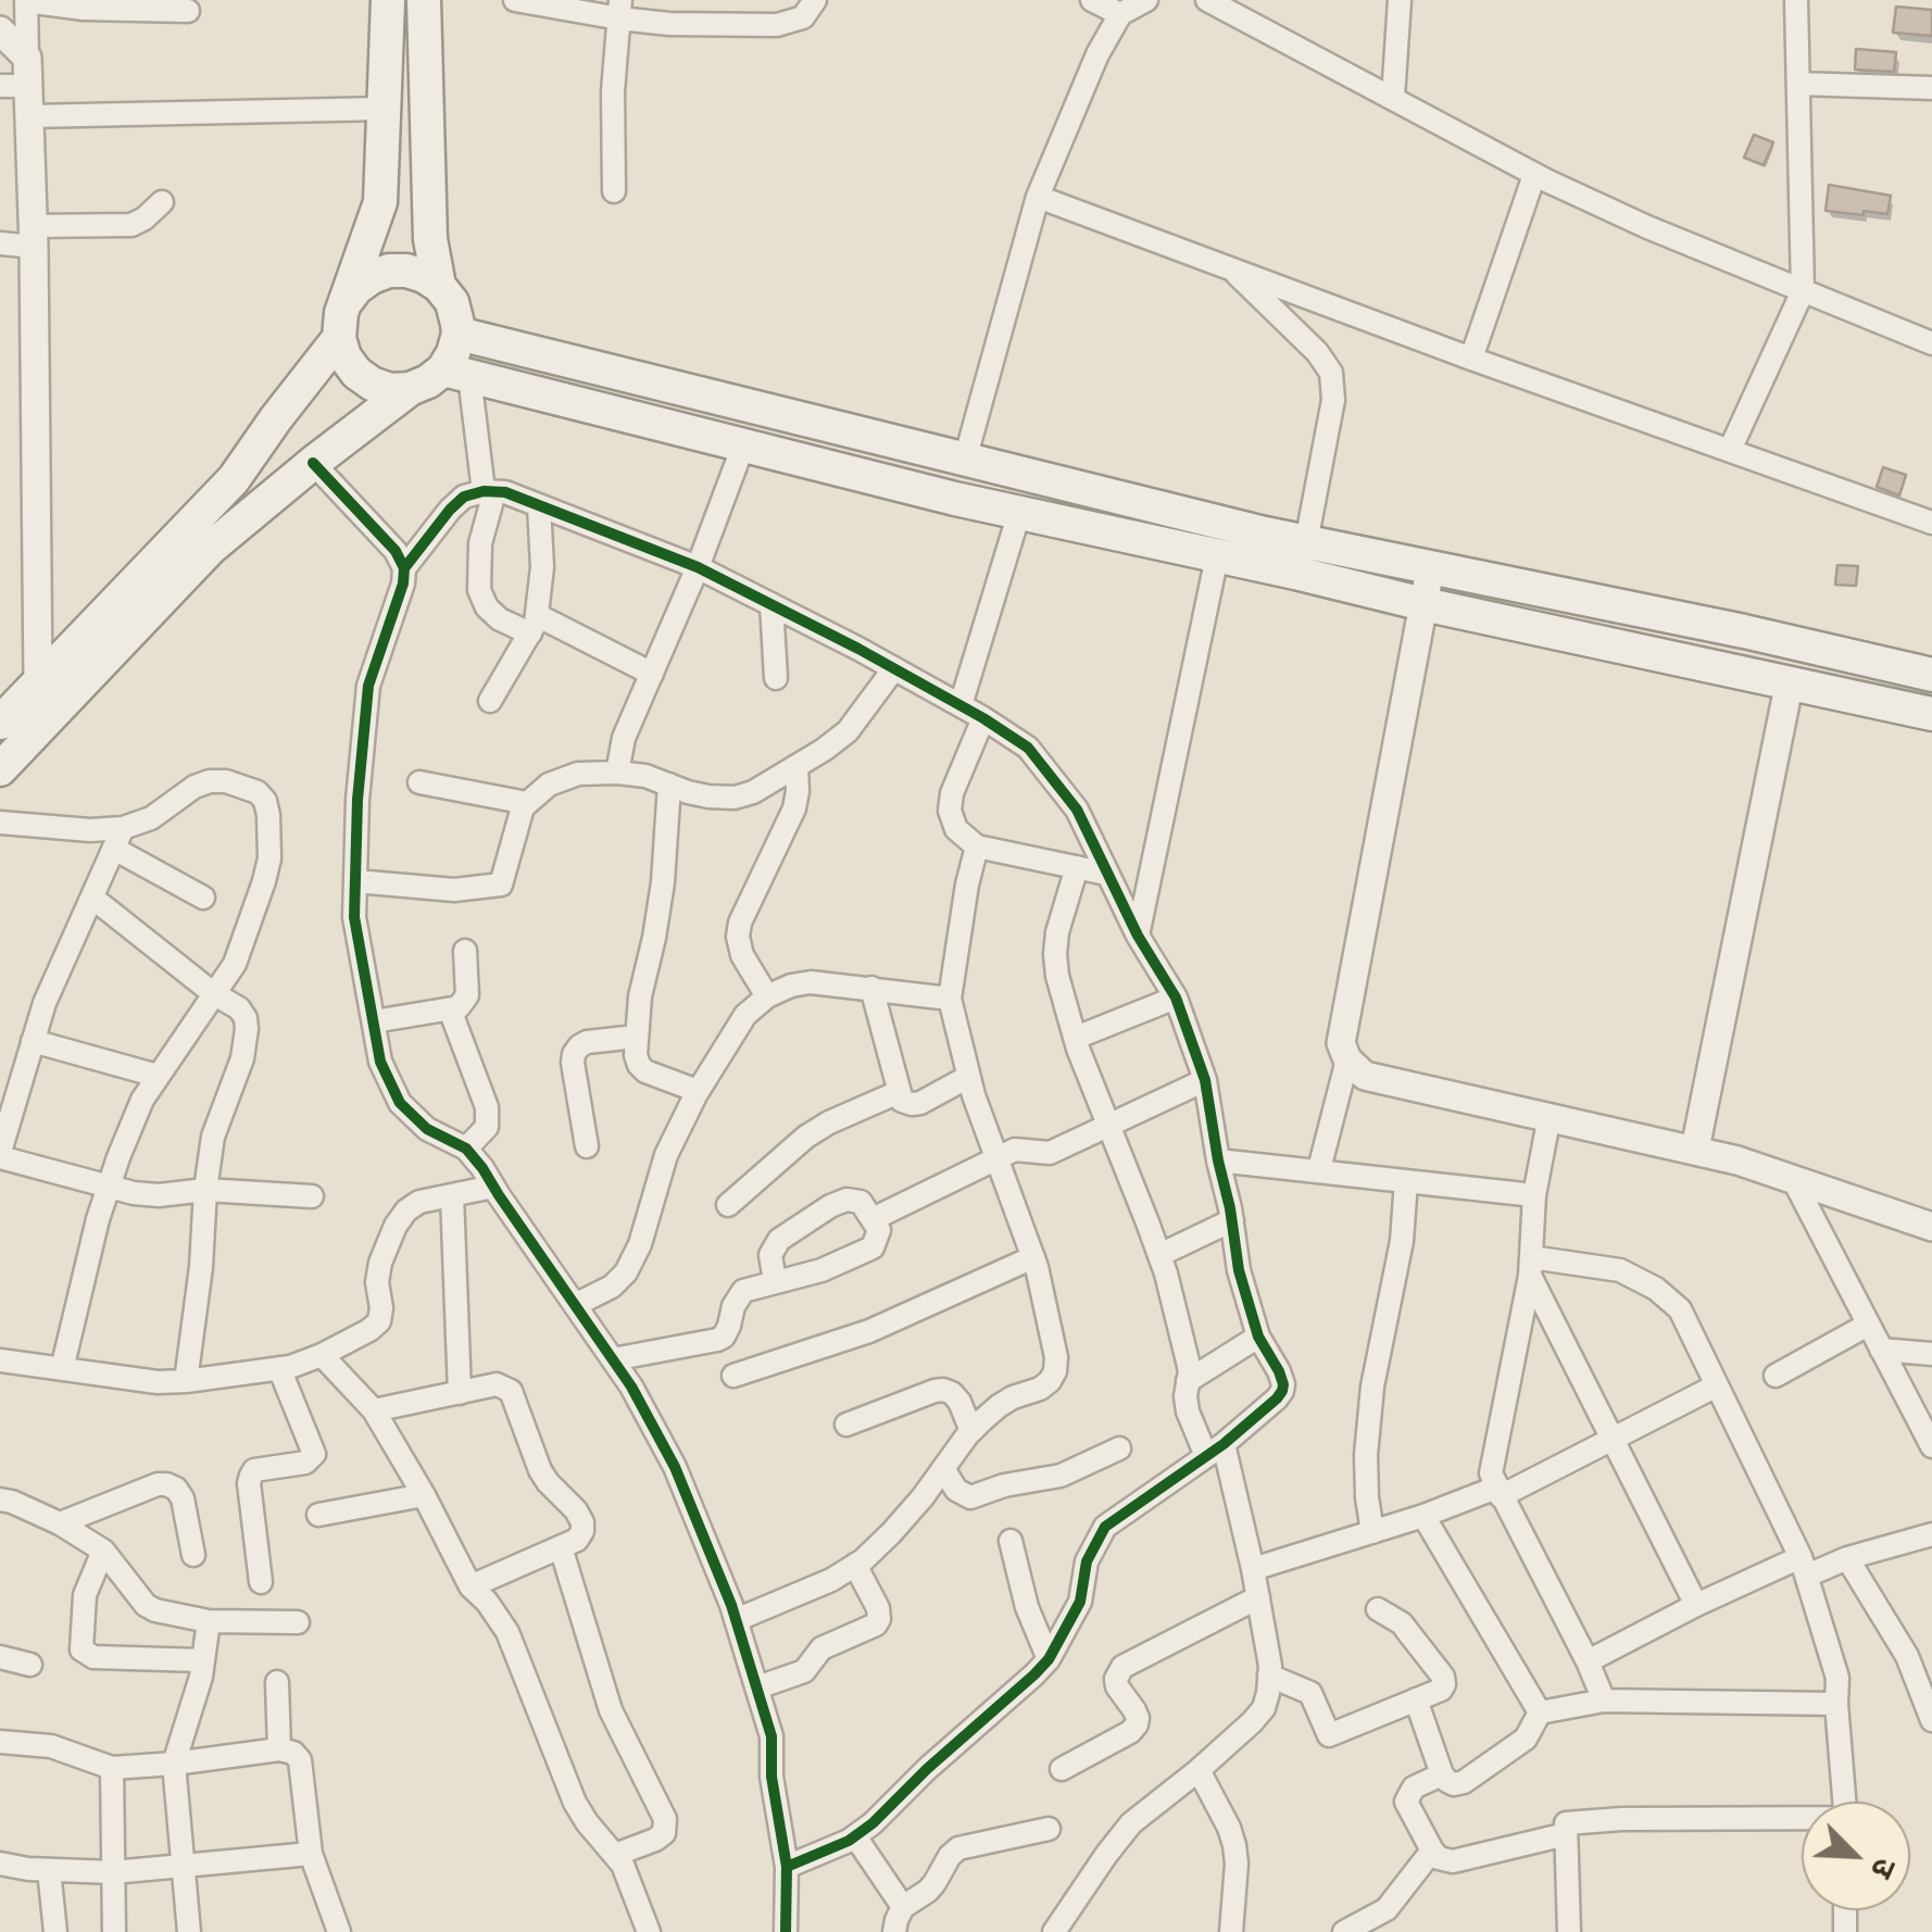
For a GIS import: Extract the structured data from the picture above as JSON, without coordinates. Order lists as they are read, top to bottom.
{
  "north": "bottom right"
}
